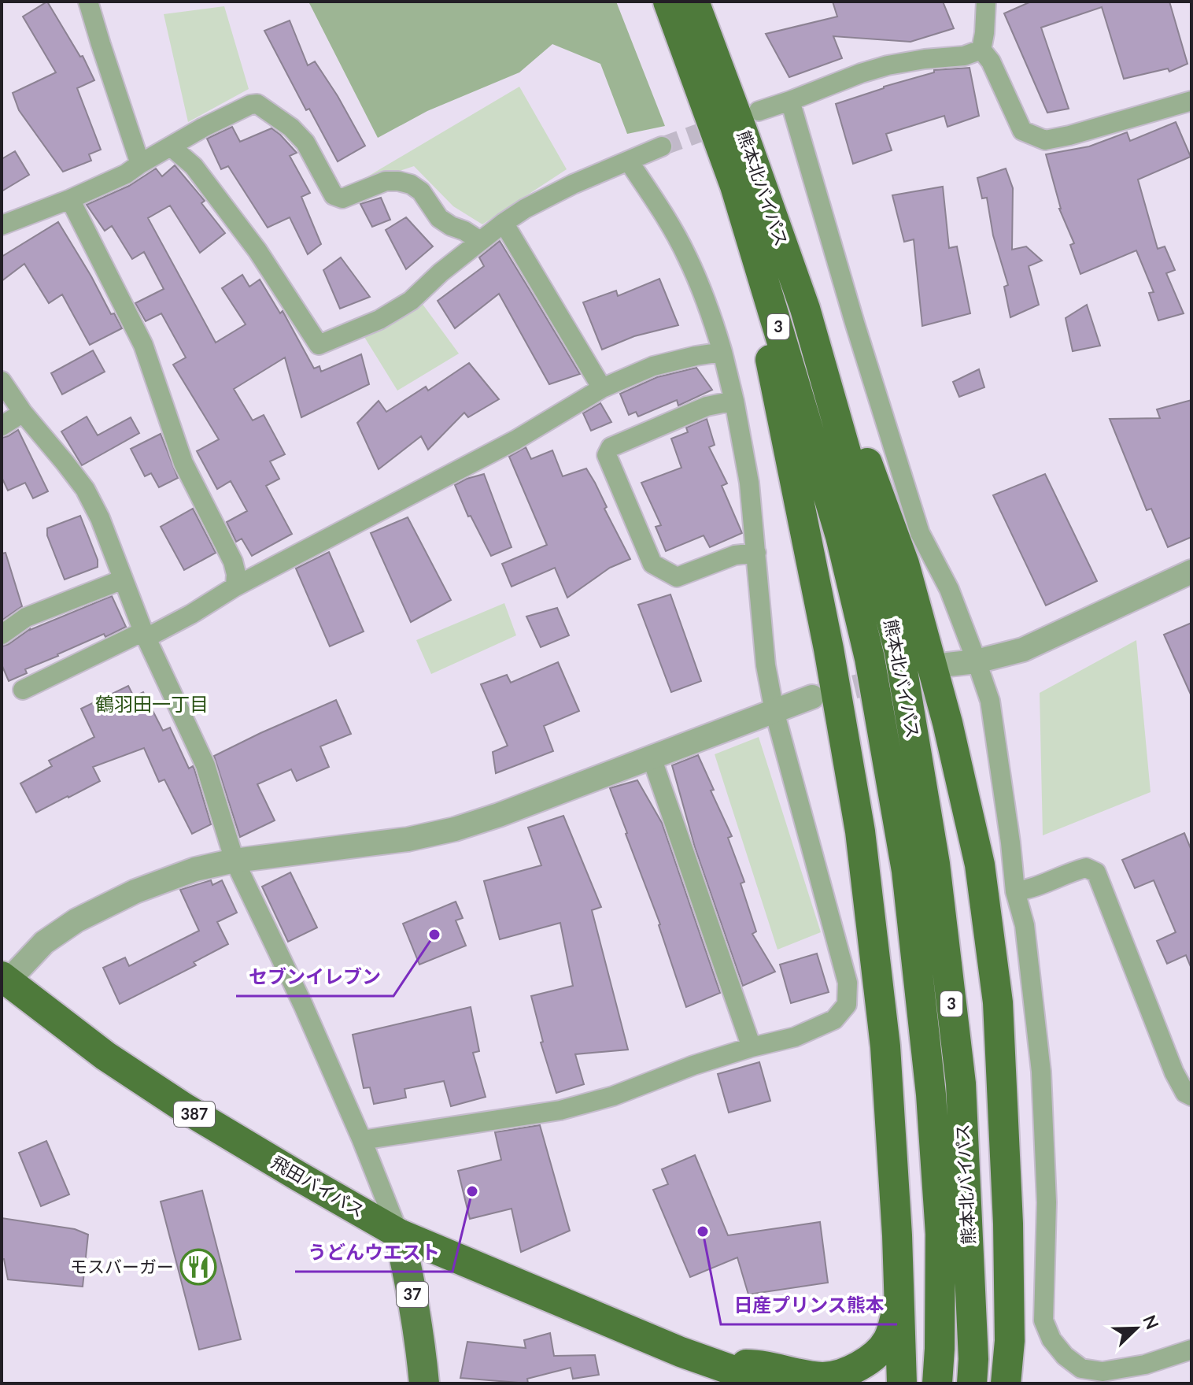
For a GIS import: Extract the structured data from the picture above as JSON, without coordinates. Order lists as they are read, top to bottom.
{
  "streets": {
    "highway": [
      "熊本北バイパス",
      "3",
      "387",
      "飛田バイパス"
    ],
    "main road": ["37"]
  },
  "crossings": [
    ["飛田バイパス", "37"]
  ],
  "districts": ["鶴羽田一丁目"],
  "places": {
    "other": ["セブンイレブン", "うどんウエスト", "日産プリンス熊本"],
    "restaurant": ["モスバーガー"]
  },
  "north": "top right"
}
